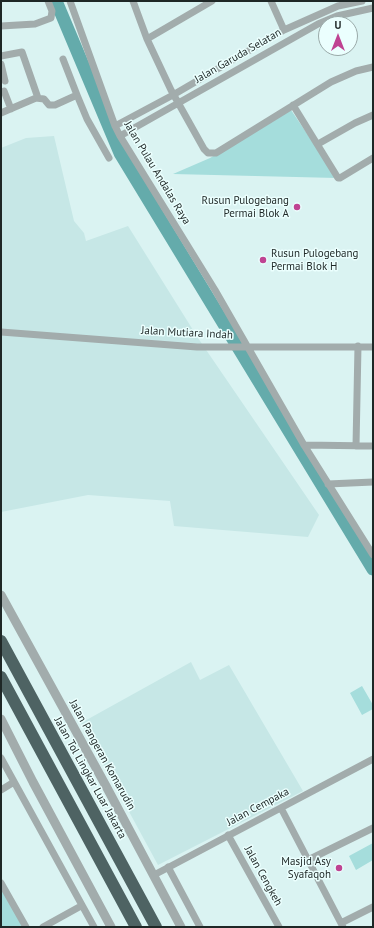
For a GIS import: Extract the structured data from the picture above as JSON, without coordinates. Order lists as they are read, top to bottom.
{
  "streets": {
    "highway": ["Jalan Tol Lingkar Luar Jakarta"],
    "street": [
      "Jalan Garuda Selatan",
      "Jalan Pulau Andalas Raya",
      "Jalan Mutiara Indah",
      "Jalan Pangeran Komarudin",
      "Jalan Cempaka",
      "Jalan Cengkeh"
    ]
  },
  "crossings": [
    ["Jalan Garuda Selatan", "Jalan Pulau Andalas Raya"],
    ["Jalan Pulau Andalas Raya", "Jalan Mutiara Indah"],
    ["Jalan Pangeran Komarudin", "Jalan Cempaka"],
    ["Jalan Cempaka", "Jalan Cengkeh"]
  ],
  "places": ["Rusun Pulogebang Permai Blok A", "Rusun Pulogebang Permai Blok H", "Masjid Asy Syafaqoh"],
  "north": "top"
}
